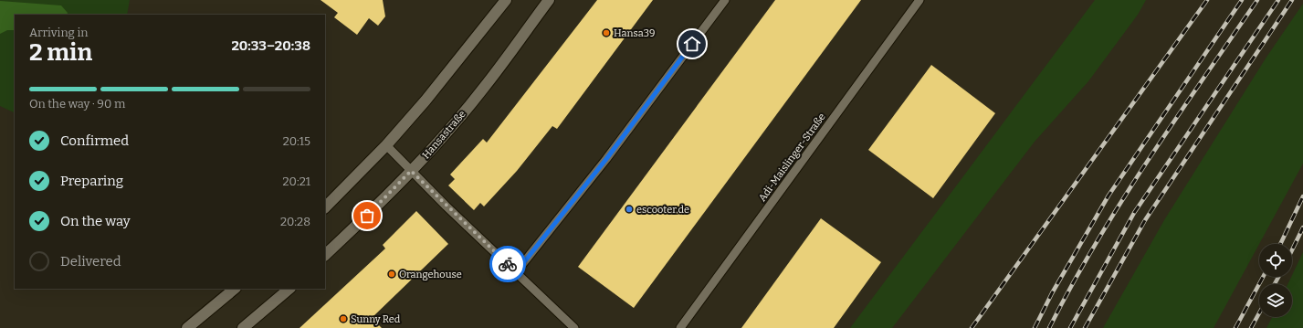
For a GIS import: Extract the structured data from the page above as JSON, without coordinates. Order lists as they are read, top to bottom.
{
  "streets": {
    "main road": ["Hansastraße"],
    "lane": ["Adi-Maislinger-Straße"]
  },
  "places": [
    "Hansa39",
    "escooter.de",
    "Orangehouse",
    "Sunny Red"
  ],
  "page": {
    "heading": ["2 min", "Arriving in", "20:33–20:38"],
    "bar": "On the way · 90 m",
    "list": [
      ["Confirmed", "20:15"],
      ["Preparing", "20:21"],
      ["On the way", "20:28"],
      "Delivered"
    ]
  }
}
